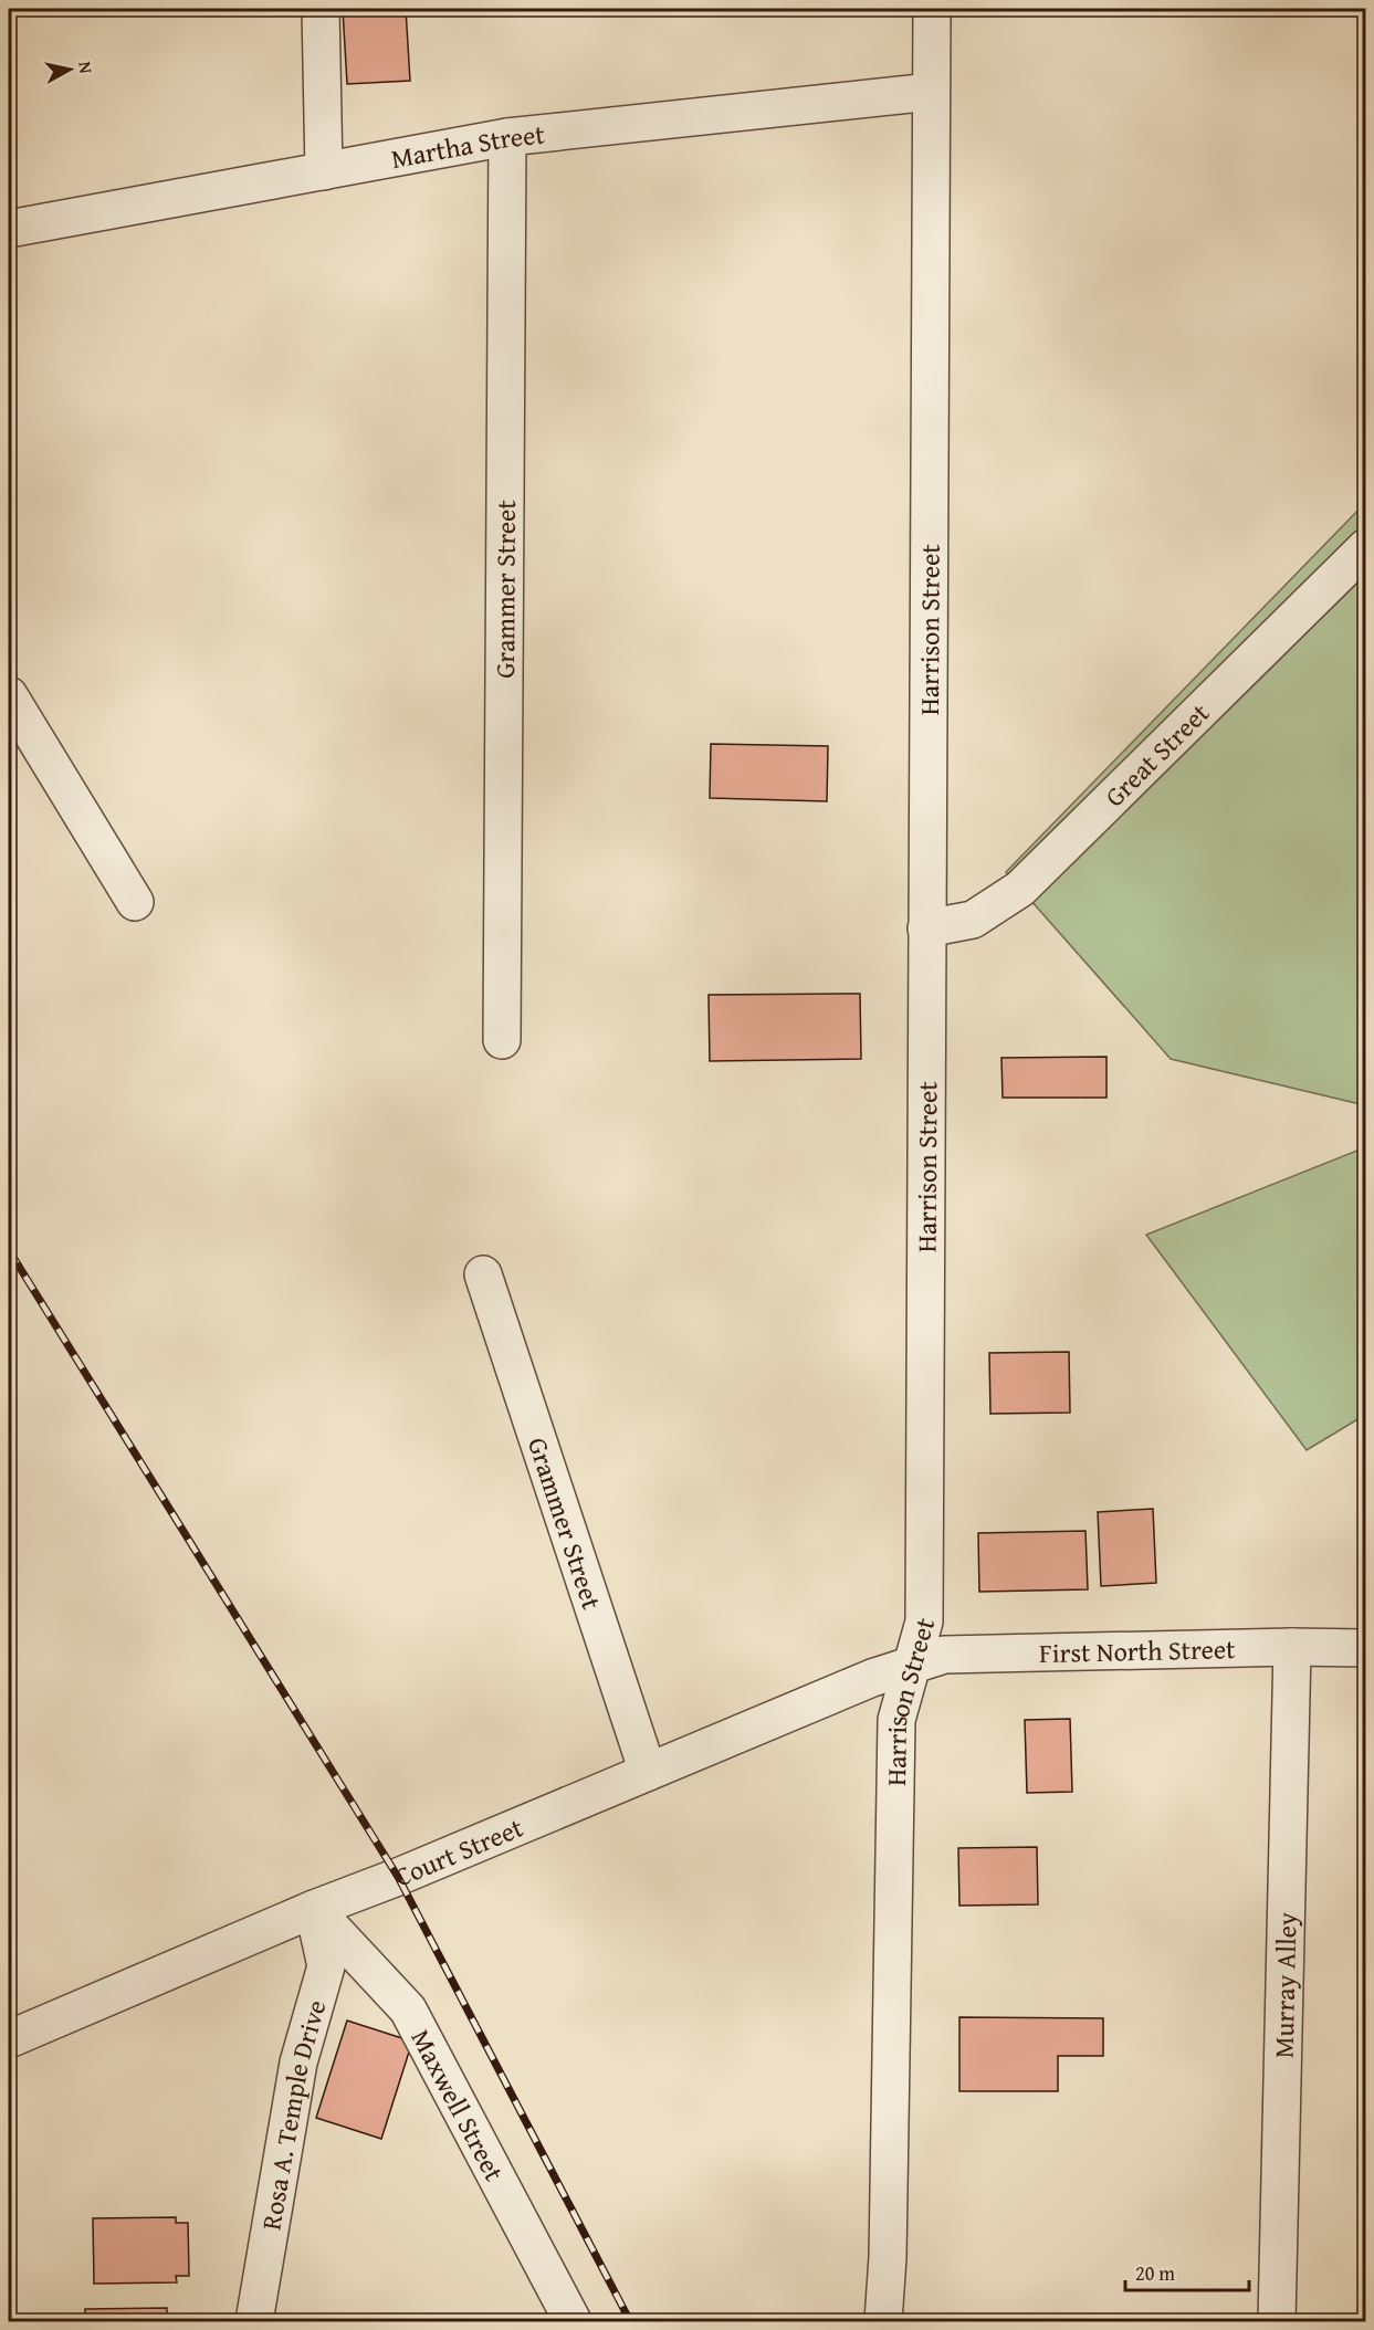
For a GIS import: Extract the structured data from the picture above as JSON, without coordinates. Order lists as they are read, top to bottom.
{
  "streets": {
    "street": [
      "Martha Street",
      "Grammer Street",
      "Harrison Street",
      "Great Street",
      "First North Street",
      "Court Street",
      "Murray Alley",
      "Maxwell Street",
      "Rosa A. Temple Drive"
    ]
  },
  "crossings": [
    ["Martha Street", "Grammer Street"],
    ["Martha Street", "Harrison Street"],
    ["Grammer Street", "Court Street"],
    ["Harrison Street", "Great Street"],
    ["Harrison Street", "First North Street"],
    ["Harrison Street", "Court Street"],
    ["First North Street", "Court Street"],
    ["First North Street", "Murray Alley"],
    ["Court Street", "Maxwell Street"],
    ["Court Street", "Rosa A. Temple Drive"],
    ["Maxwell Street", "Rosa A. Temple Drive"]
  ],
  "scale_bar": "20 m",
  "north": "right"
}
